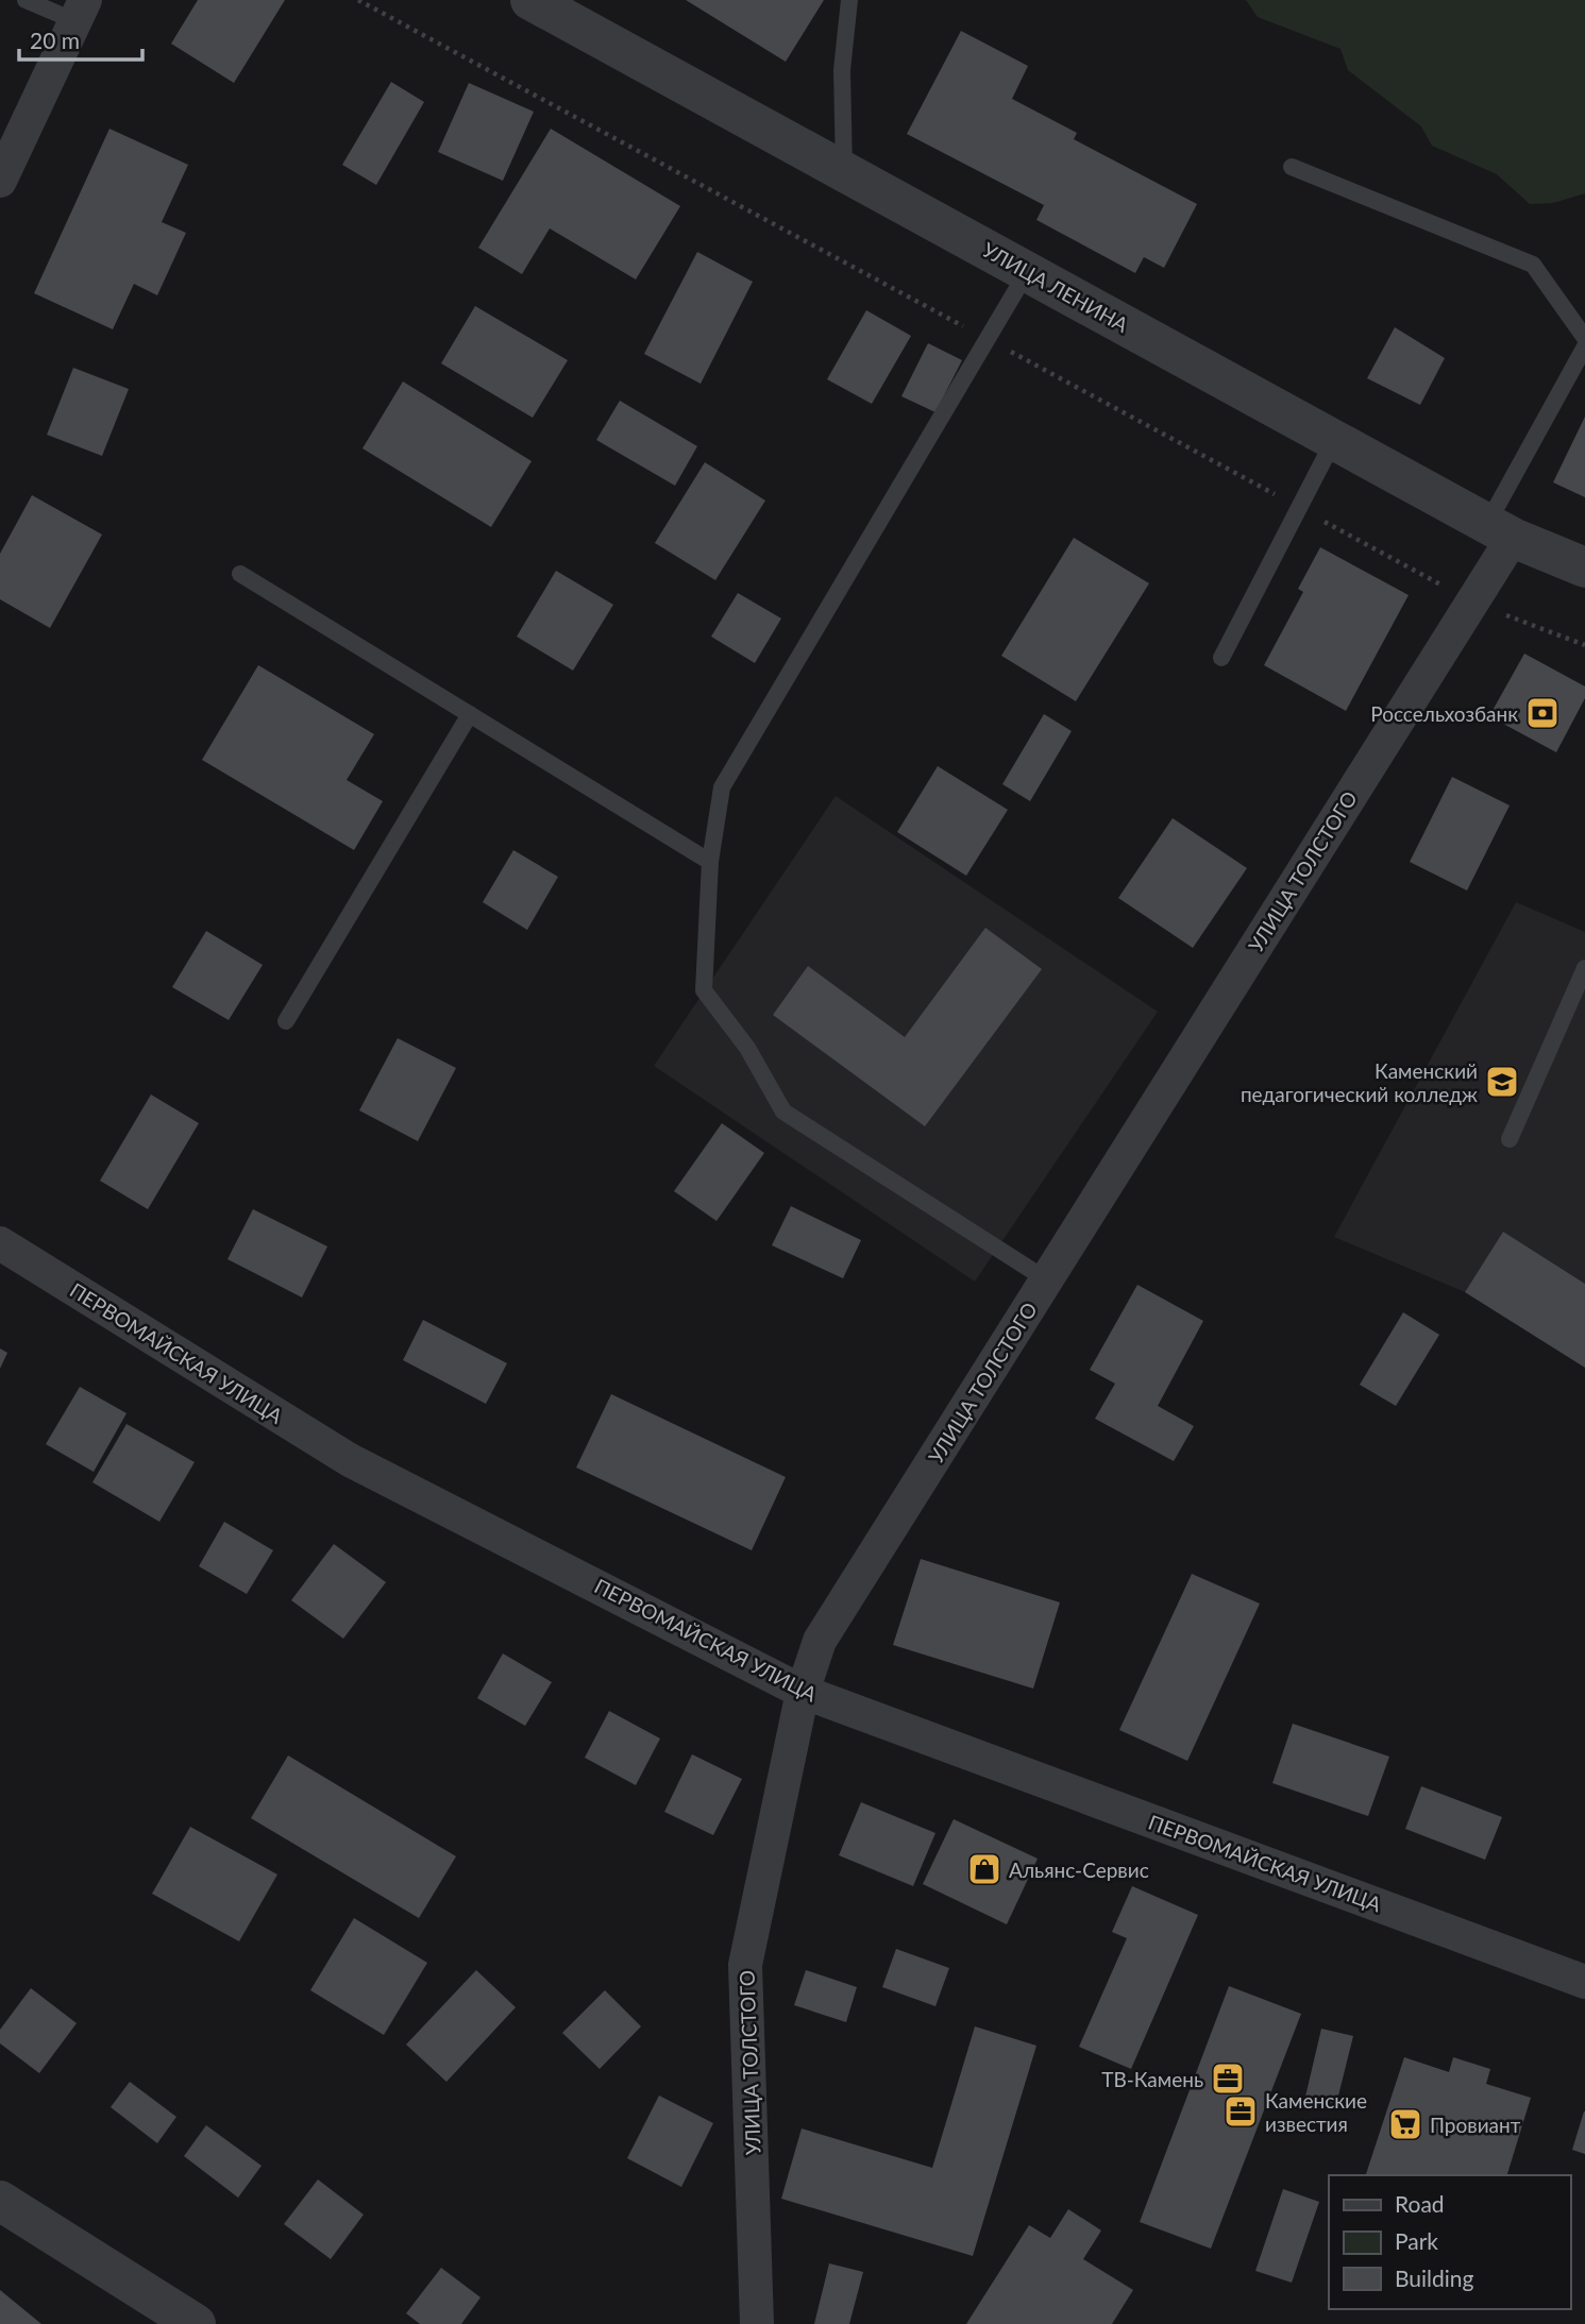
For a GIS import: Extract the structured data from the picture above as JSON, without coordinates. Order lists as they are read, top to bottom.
{
  "streets": {
    "street": ["УЛИЦА ЛЕНИНА", "УЛИЦА ТОЛСТОГО", "ПЕРВОМАЙСКАЯ УЛИЦА"]
  },
  "crossings": [
    ["УЛИЦА ЛЕНИНА", "УЛИЦА ТОЛСТОГО"],
    ["УЛИЦА ТОЛСТОГО", "ПЕРВОМАЙСКАЯ УЛИЦА"]
  ],
  "places": {
    "bank": ["Россельхозбанк"],
    "school or university": ["Каменский педагогический колледж"],
    "shop": ["Альянс-Сервис"],
    "office": ["ТВ-Камень", "Каменские известия"],
    "supermarket": ["Провиант"]
  },
  "legend": ["Road", "Park", "Building"],
  "scale_bar": "20 m"
}
